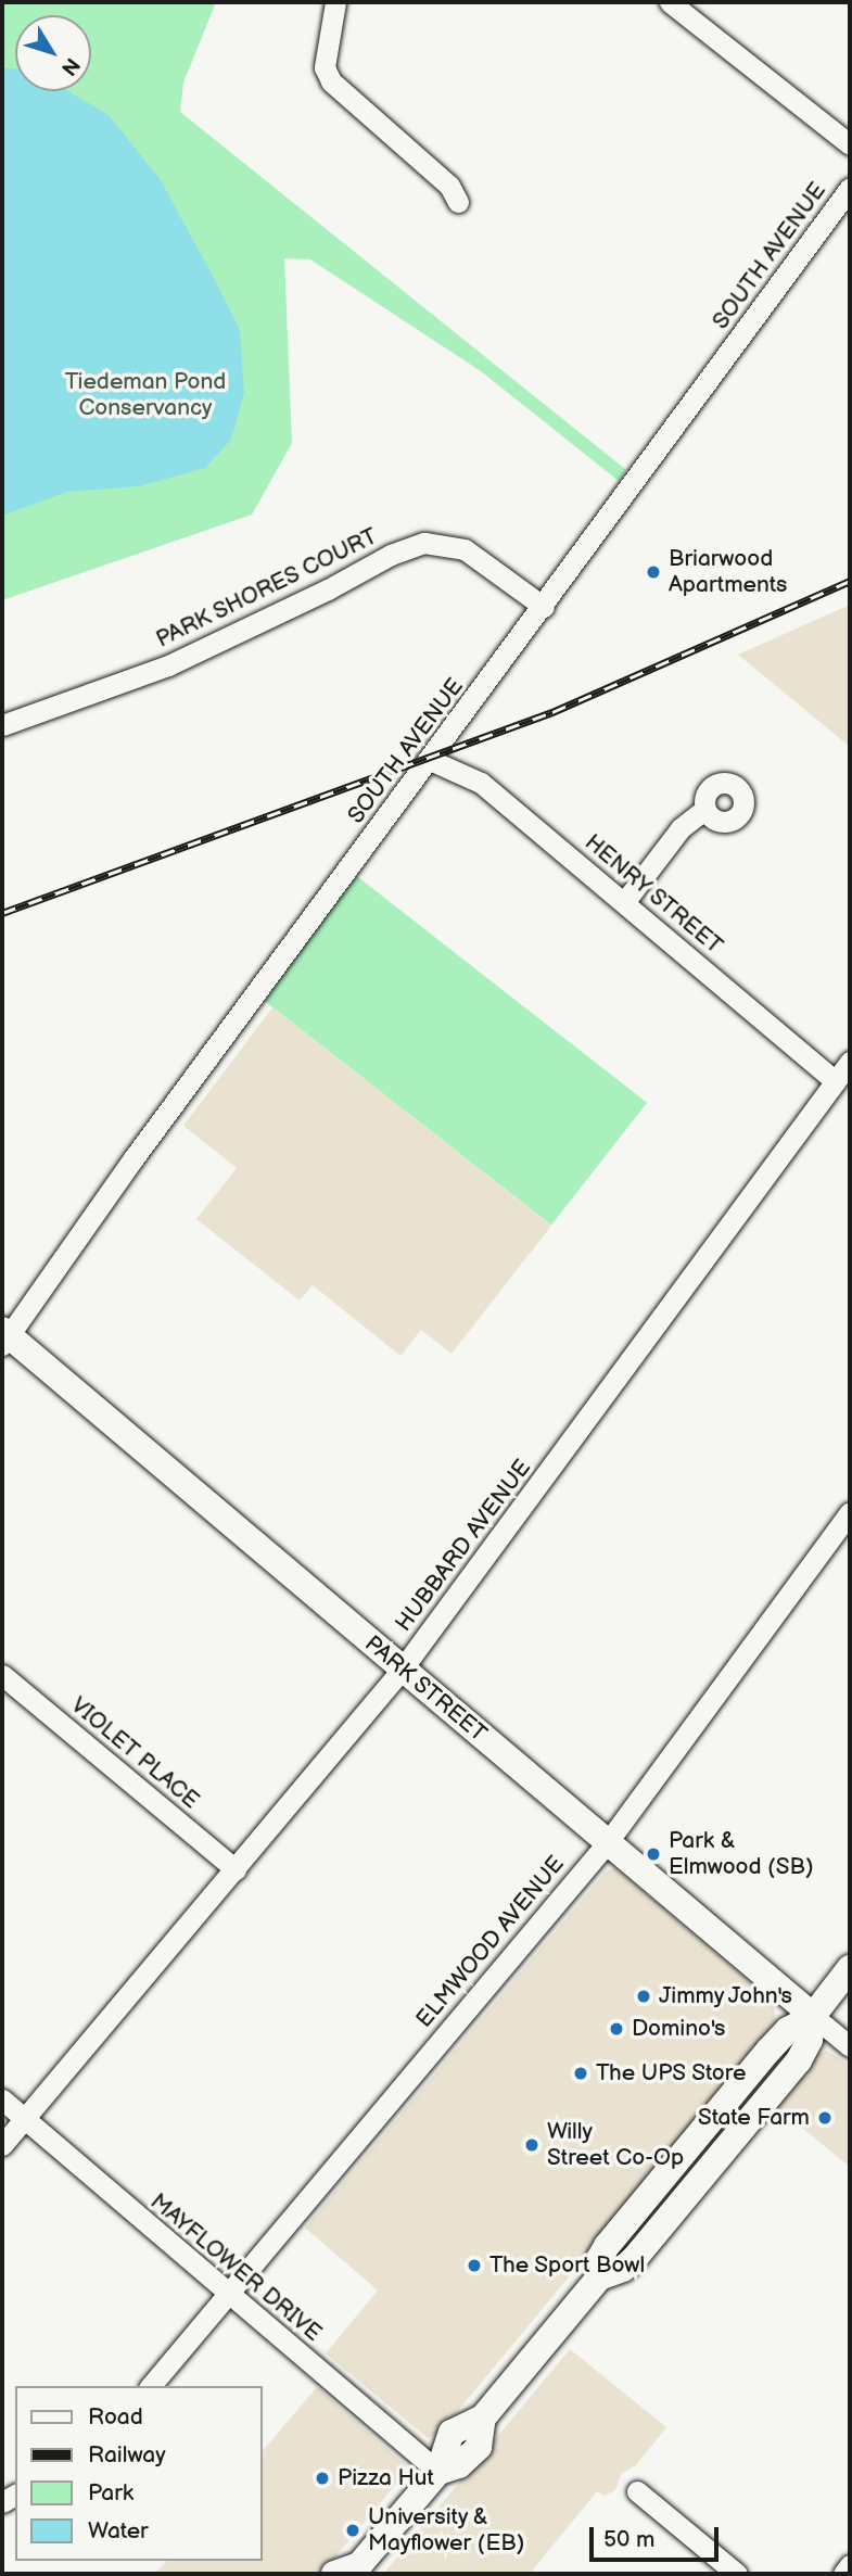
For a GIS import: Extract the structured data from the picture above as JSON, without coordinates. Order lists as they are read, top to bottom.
{
  "streets": {
    "main road": ["PARK STREET"],
    "street": [
      "SOUTH AVENUE",
      "PARK SHORES COURT",
      "HENRY STREET",
      "HUBBARD AVENUE",
      "VIOLET PLACE",
      "ELMWOOD AVENUE",
      "MAYFLOWER DRIVE"
    ]
  },
  "crossings": [
    ["SOUTH AVENUE", "PARK SHORES COURT"],
    ["SOUTH AVENUE", "HENRY STREET"],
    ["SOUTH AVENUE", "PARK STREET"],
    ["HENRY STREET", "HUBBARD AVENUE"],
    ["HUBBARD AVENUE", "PARK STREET"],
    ["HUBBARD AVENUE", "VIOLET PLACE"],
    ["HUBBARD AVENUE", "MAYFLOWER DRIVE"],
    ["PARK STREET", "ELMWOOD AVENUE"],
    ["ELMWOOD AVENUE", "MAYFLOWER DRIVE"]
  ],
  "parks": ["Tiedeman Pond Conservancy"],
  "places": [
    "Briarwood Apartments",
    "Park & Elmwood (SB)",
    "Jimmy John's",
    "Domino's",
    "The UPS Store",
    "State Farm",
    "Willy Street Co-Op",
    "The Sport Bowl",
    "Pizza Hut",
    "University & Mayflower (EB)"
  ],
  "legend": [
    "Road",
    "Railway",
    "Park",
    "Water"
  ],
  "scale_bar": "50 m",
  "north": "bottom right"
}
